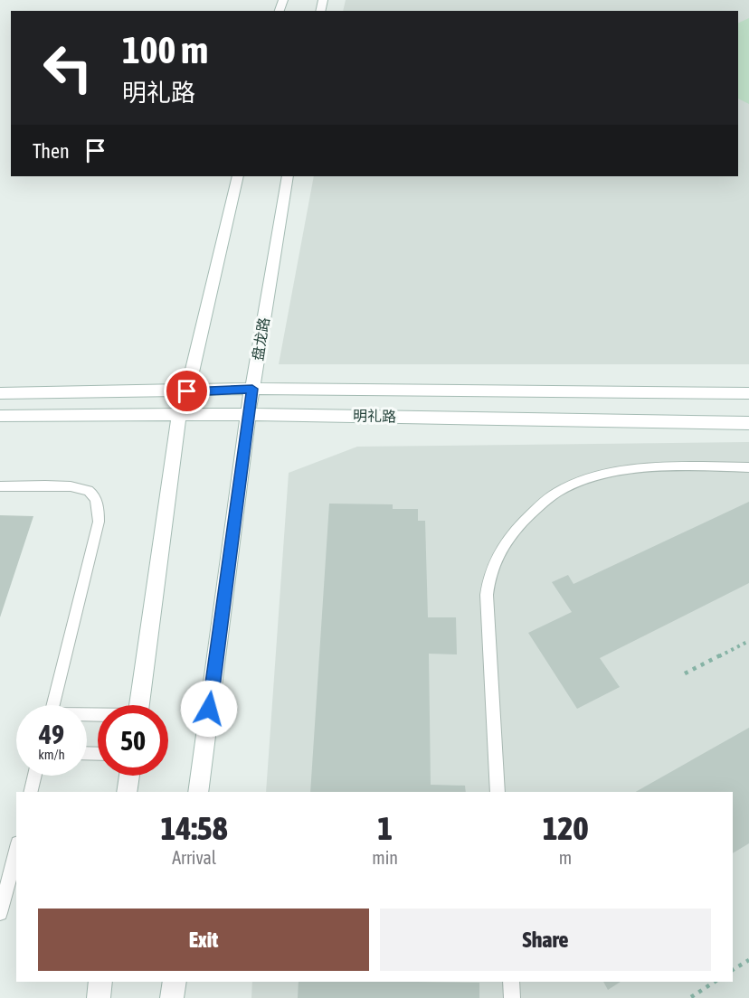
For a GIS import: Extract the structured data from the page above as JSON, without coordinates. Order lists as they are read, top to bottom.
{
  "streets": {
    "main road": ["盘龙路", "明礼路"]
  },
  "crossings": [
    ["盘龙路", "明礼路"]
  ],
  "page": {
    "turn": ["100 m", "明礼路"],
    "then": "Then",
    "speed": "49 km/h",
    "limit": "50",
    "eta": [
      "14:58",
      "Arrival",
      "1",
      "min",
      "120",
      "m"
    ],
    "buttons": ["Exit", "Share"]
  }
}
